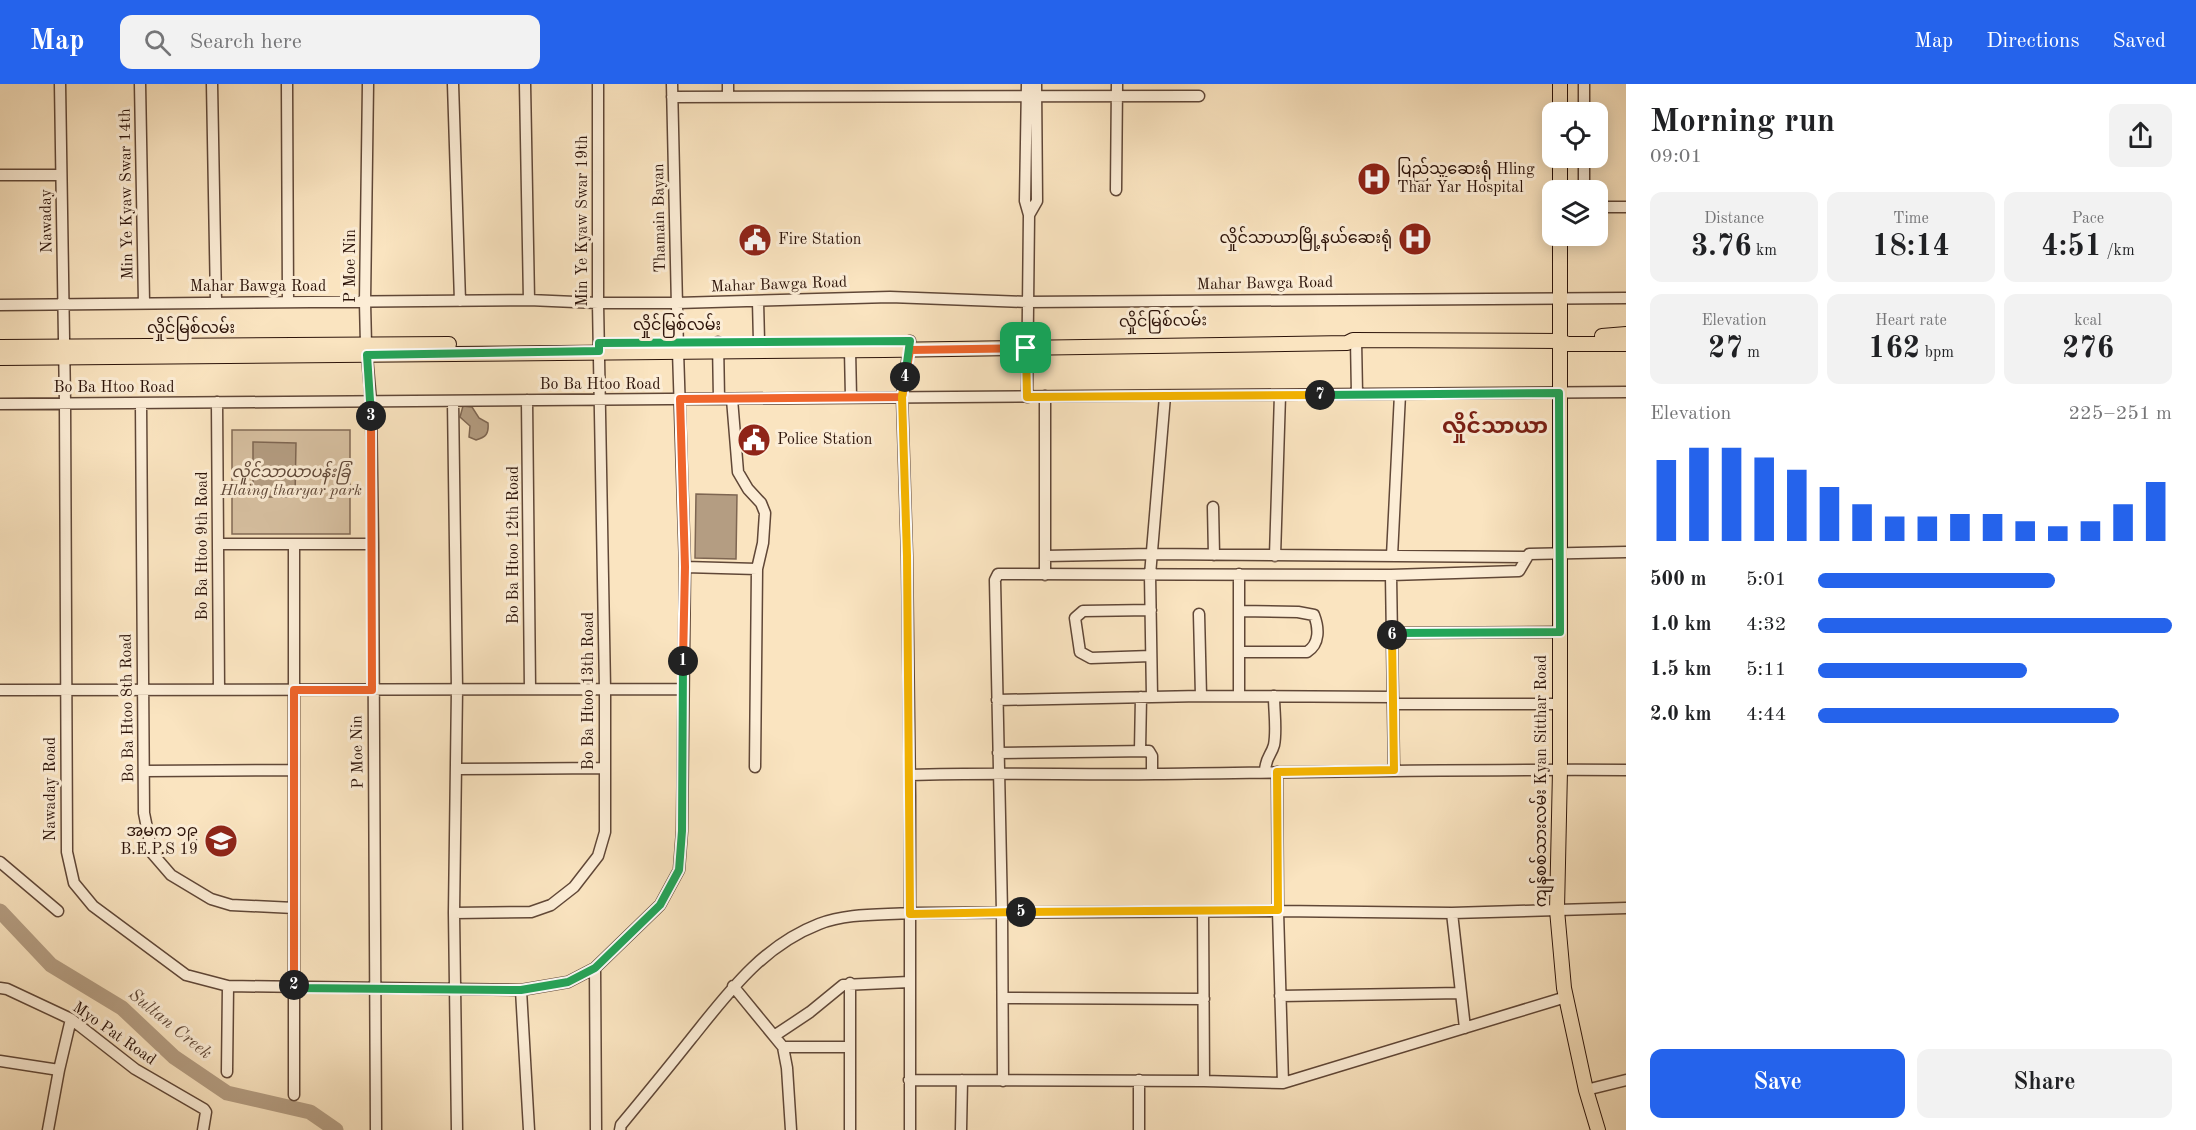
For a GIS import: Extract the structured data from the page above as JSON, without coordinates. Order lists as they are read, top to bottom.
{
  "streets": {
    "main road": ["လှိုင်မြစ်လမ်း", "ကျန်စစ်သားလမ်း Kyan Sitthar Road"],
    "street": [
      "Min Ye Kyaw Swar 14th",
      "Thamain Bayan",
      "Nawaday",
      "Min Ye Kyaw Swar 19th",
      "P Moe Nin",
      "Mahar Bawga Road",
      "Bo Ba Htoo Road",
      "Bo Ba Htoo 12th Road",
      "Bo Ba Htoo 9th Road",
      "Bo Ba Htoo 13th Road",
      "Bo Ba Htoo 8th Road",
      "Nawaday Road",
      "Myo Pat Road"
    ]
  },
  "crossings": [
    ["Min Ye Kyaw Swar 14th", "Mahar Bawga Road"],
    ["Thamain Bayan", "Mahar Bawga Road"],
    ["Thamain Bayan", "လှိုင်မြစ်လမ်း"],
    ["Thamain Bayan", "Bo Ba Htoo Road"],
    ["Thamain Bayan", "Nawaday Road"],
    ["Nawaday", "Mahar Bawga Road"],
    ["Nawaday", "လှိုင်မြစ်လမ်း"],
    ["Nawaday", "Nawaday Road"],
    ["Min Ye Kyaw Swar 19th", "Mahar Bawga Road"],
    ["Min Ye Kyaw Swar 19th", "လှိုင်မြစ်လမ်း"],
    ["Min Ye Kyaw Swar 19th", "Bo Ba Htoo 13th Road"],
    ["P Moe Nin", "Mahar Bawga Road"],
    ["P Moe Nin", "လှိုင်မြစ်လမ်း"],
    ["P Moe Nin", "Bo Ba Htoo Road"],
    ["P Moe Nin", "Nawaday Road"],
    ["Mahar Bawga Road", "ကျန်စစ်သားလမ်း Kyan Sitthar Road"],
    ["လှိုင်မြစ်လမ်း", "Bo Ba Htoo 13th Road"],
    ["လှိုင်မြစ်လမ်း", "ကျန်စစ်သားလမ်း Kyan Sitthar Road"],
    ["လှိုင်မြစ်လမ်း", "Nawaday Road"],
    ["Bo Ba Htoo Road", "Bo Ba Htoo 12th Road"],
    ["Bo Ba Htoo Road", "Bo Ba Htoo 9th Road"],
    ["Bo Ba Htoo Road", "Bo Ba Htoo 13th Road"],
    ["Bo Ba Htoo Road", "Bo Ba Htoo 8th Road"],
    ["Bo Ba Htoo Road", "ကျန်စစ်သားလမ်း Kyan Sitthar Road"],
    ["Bo Ba Htoo Road", "Nawaday Road"]
  ],
  "districts": ["လှိုင်သာယာ"],
  "water": ["Sultan Creek"],
  "parks": ["လှိုင်သာယာပန်းခြံ Hlaing tharyar park"],
  "places": {
    "hospital": ["ပြည်သူ့ဆေးရုံ Hling Thar Yar Hospital", "လှိုင်သာယာမြို့နယ်ဆေးရုံ"],
    "public building": ["Fire Station", "Police Station"],
    "school or university": ["အမက ၁၉ B.E.P.S 19"]
  },
  "page": {
    "header": "Map",
    "search": "Search here",
    "nav": ["Map", "Directions", "Saved"],
    "heading": ["Morning run", "09:01"],
    "stats": [
      ["Distance", "3.76 km"],
      ["Time", "18:14"],
      ["Pace", "4:51 /km"],
      ["Elevation", "27 m"],
      ["Heart rate", "162 bpm"],
      ["kcal", "276"]
    ],
    "pins": [
      "4",
      "7",
      "3",
      "6",
      "1",
      "5",
      "2"
    ],
    "chart": ["Elevation", "225–251 m"],
    "list": [
      {
        "name": "500 m",
        "note": "5:01"
      },
      {
        "name": "1.0 km",
        "note": "4:32"
      },
      {
        "name": "1.5 km",
        "note": "5:11"
      },
      {
        "name": "2.0 km",
        "note": "4:44"
      }
    ],
    "buttons": ["Save", "Share"]
  }
}
